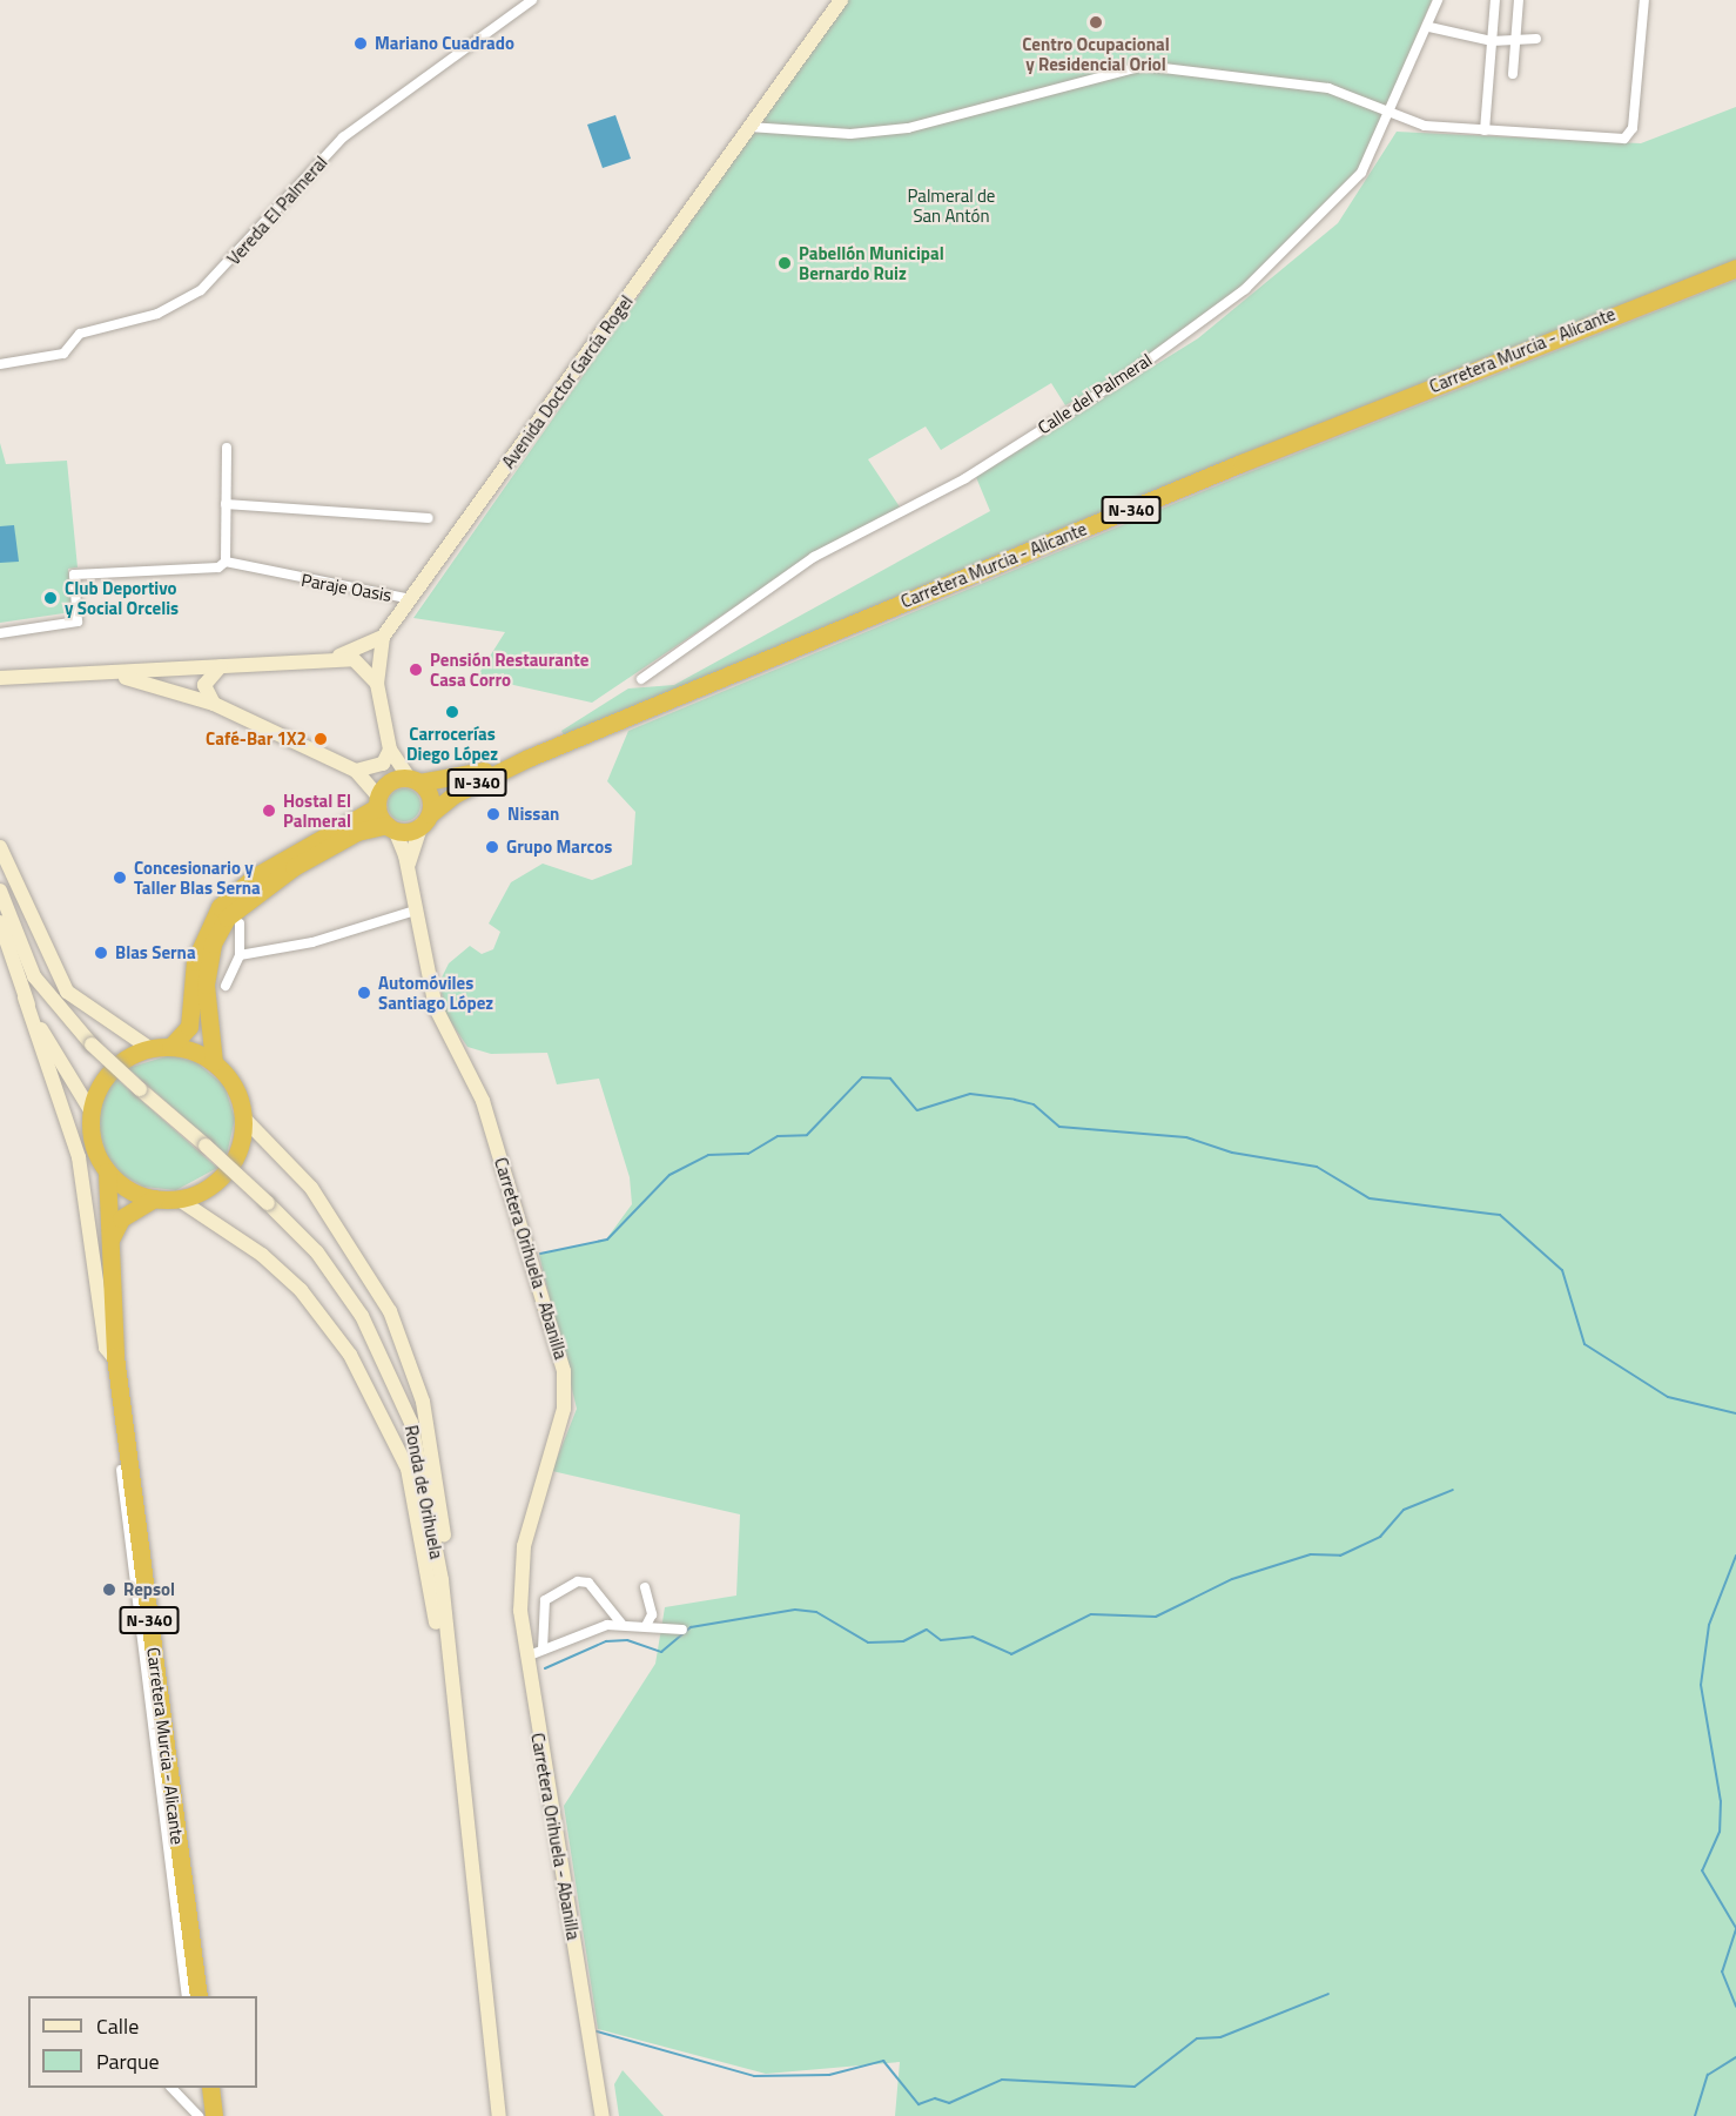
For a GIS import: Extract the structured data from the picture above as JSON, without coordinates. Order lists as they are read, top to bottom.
{
  "streets": {
    "highway": ["Carretera Murcia - Alicante", "N-340"],
    "main road": ["Avenida Doctor García Rogel", "Carretera Orihuela - Abanilla", "Ronda de Orihuela"],
    "street": ["Vereda El Palmeral", "Calle del Palmeral", "Paraje Oasis"]
  },
  "crossings": [
    ["Carretera Murcia - Alicante", "Avenida Doctor García Rogel"],
    ["Carretera Murcia - Alicante", "N-340"],
    ["Carretera Murcia - Alicante", "Carretera Orihuela - Abanilla"],
    ["Avenida Doctor García Rogel", "N-340"],
    ["Avenida Doctor García Rogel", "Paraje Oasis"],
    ["Avenida Doctor García Rogel", "Carretera Orihuela - Abanilla"],
    ["N-340", "Carretera Orihuela - Abanilla"]
  ],
  "parks": ["Palmeral de San Antón"],
  "places": [
    "Centro Ocupacional y Residencial Oriol",
    "Mariano Cuadrado",
    "Pabellón Municipal Bernardo Ruiz",
    "Club Deportivo y Social Orcelis",
    "Pensión Restaurante Casa Corro",
    "Carrocerías Diego López",
    "Café-Bar 1X2",
    "Hostal El Palmeral",
    "Nissan",
    "Grupo Marcos",
    "Concesionario y Taller Blas Serna",
    "Blas Serna",
    "Automóviles Santiago López",
    "Repsol"
  ],
  "legend": ["Calle", "Parque"]
}
